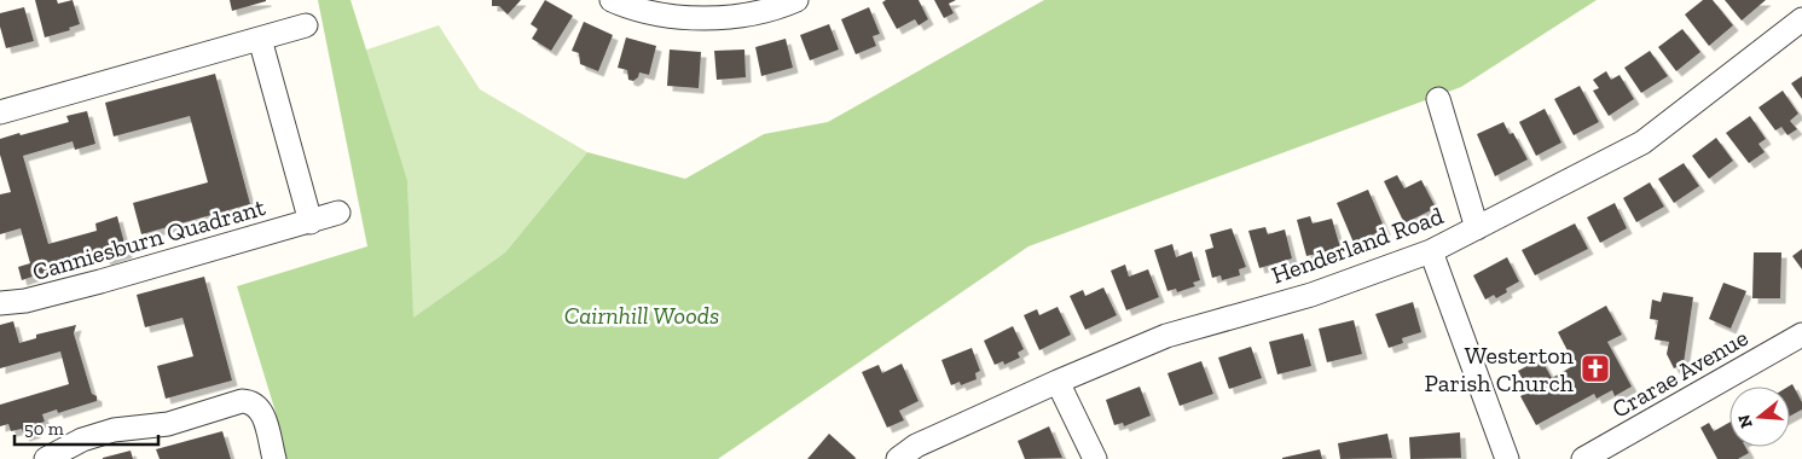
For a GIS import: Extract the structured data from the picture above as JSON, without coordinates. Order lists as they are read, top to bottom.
{
  "streets": {
    "street": ["Canniesburn Quadrant", "Henderland Road", "Crarae Avenue"]
  },
  "parks": ["Cairnhill Woods"],
  "places": {
    "church": ["Westerton Parish Church"]
  },
  "scale_bar": "50 m",
  "north": "left"
}
